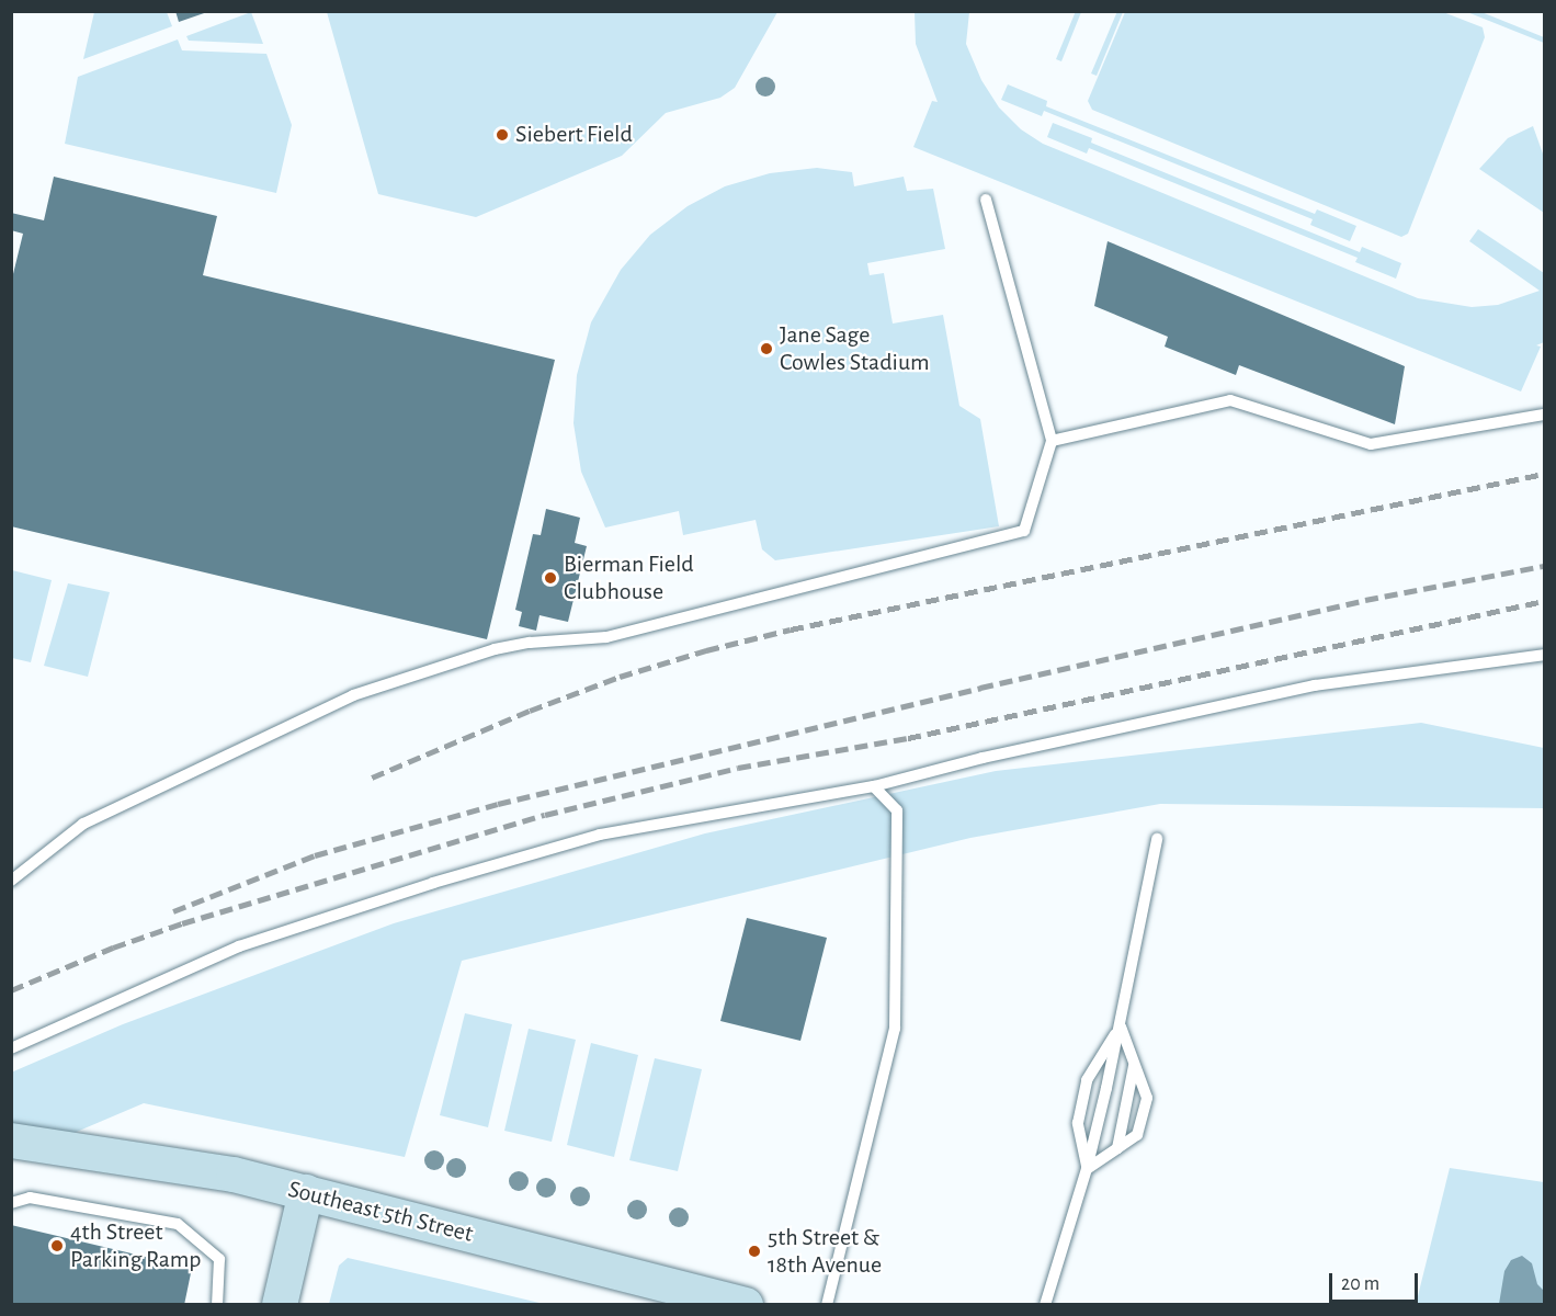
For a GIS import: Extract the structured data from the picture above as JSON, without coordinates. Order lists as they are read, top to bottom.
{
  "streets": {
    "street": ["Southeast 5th Street"]
  },
  "places": [
    "Siebert Field",
    "Jane Sage Cowles Stadium",
    "Bierman Field Clubhouse",
    "4th Street Parking Ramp",
    "5th Street & 18th Avenue"
  ],
  "scale_bar": "20 m"
}
